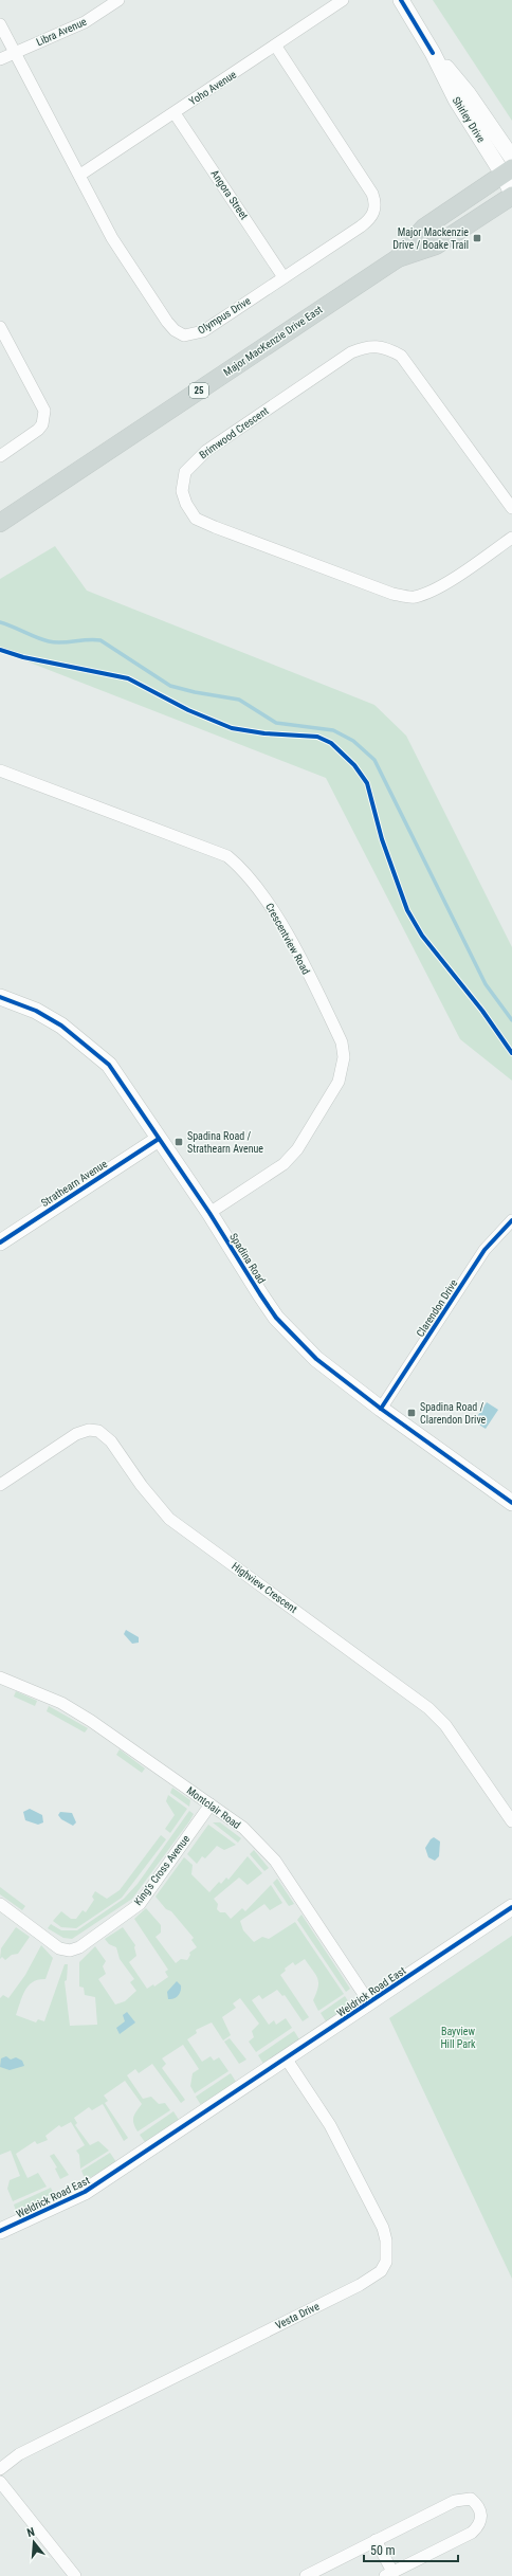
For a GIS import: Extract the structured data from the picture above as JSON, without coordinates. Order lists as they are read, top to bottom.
{
  "streets": {
    "main road": ["Major MacKenzie Drive East", "25"],
    "street": [
      "Libra Avenue",
      "Yoho Avenue",
      "Shirley Drive",
      "Angora Street",
      "Olympus Drive",
      "Brimwood Crescent",
      "Crescentview Road",
      "Strathearn Avenue",
      "Spadina Road",
      "Clarendon Drive",
      "Highview Crescent",
      "Montclair Road",
      "King's Cross Avenue",
      "Weldrick Road East",
      "Vesta Drive"
    ]
  },
  "crossings": [
    ["Libra Avenue", "Olympus Drive"],
    ["Yoho Avenue", "Angora Street"],
    ["Yoho Avenue", "Olympus Drive"],
    ["Shirley Drive", "Major MacKenzie Drive East"],
    ["Angora Street", "Olympus Drive"],
    ["Crescentview Road", "Spadina Road"],
    ["Strathearn Avenue", "Spadina Road"],
    ["Spadina Road", "Clarendon Drive"],
    ["Montclair Road", "King's Cross Avenue"],
    ["Montclair Road", "Weldrick Road East"],
    ["Weldrick Road East", "Vesta Drive"]
  ],
  "parks": ["Bayview Hill Park"],
  "places": {
    "transit": ["Major Mackenzie Drive / Boake Trail", "Spadina Road / Strathearn Avenue", "Spadina Road / Clarendon Drive"]
  },
  "scale_bar": "50 m",
  "north": "top"
}
